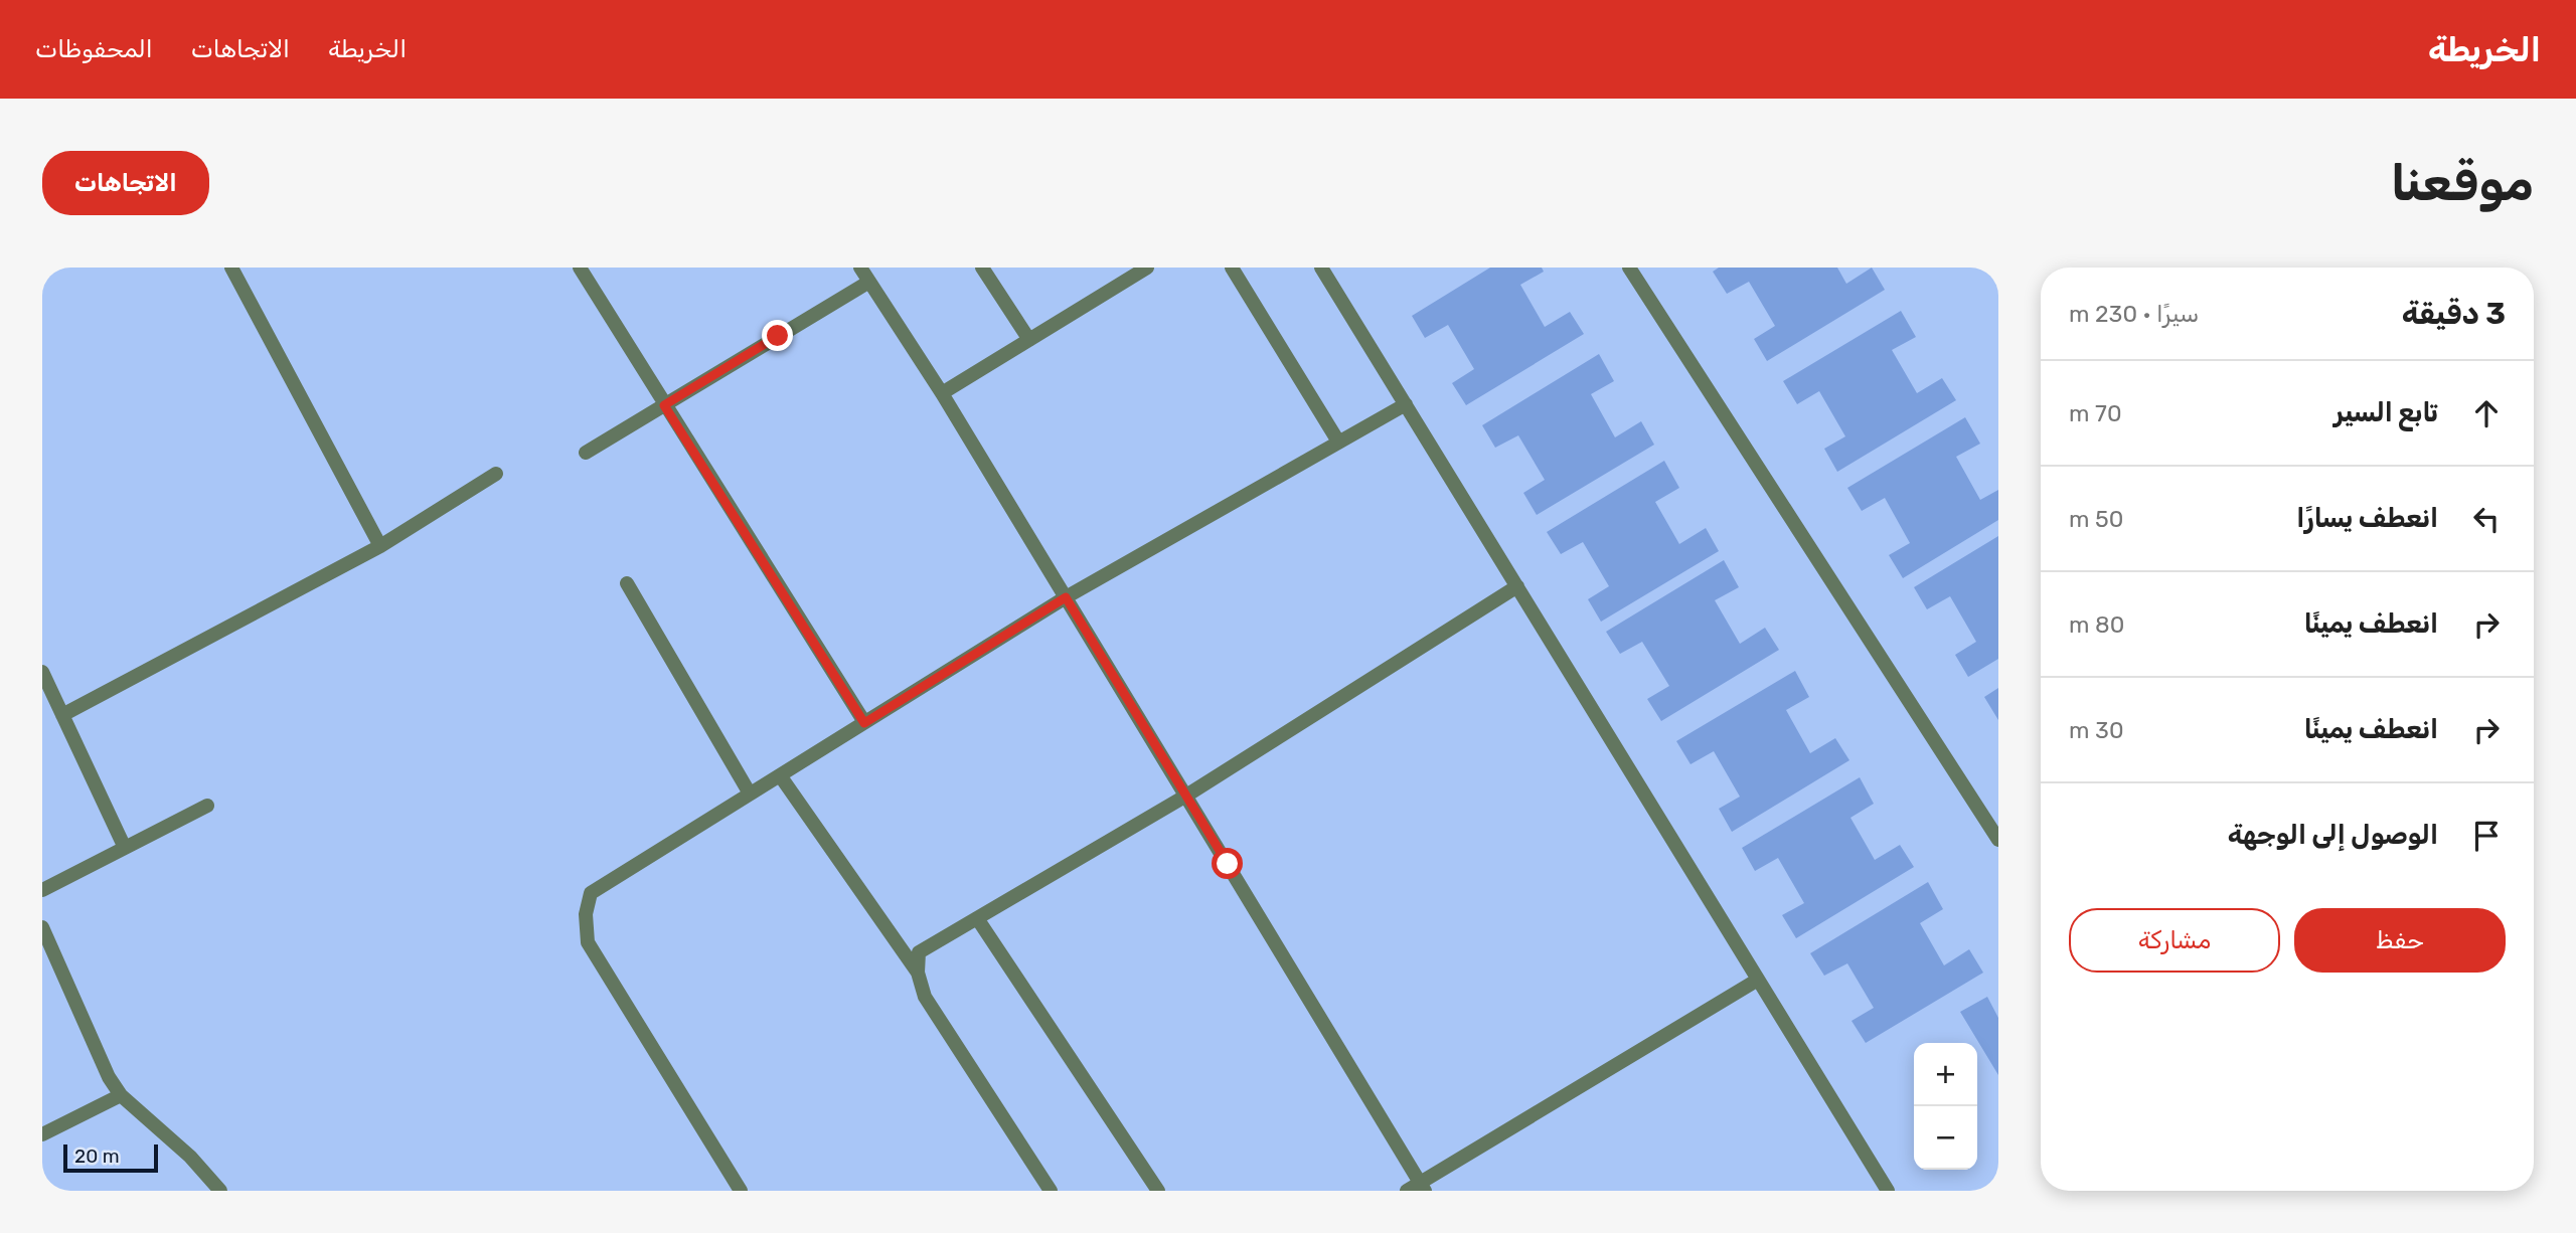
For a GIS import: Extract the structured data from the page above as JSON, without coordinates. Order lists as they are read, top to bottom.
{
  "scale_bar": "20 m",
  "page": {
    "header": "الخريطة",
    "nav": ["الخريطة", "الاتجاهات", "المحفوظات"],
    "buttons": [
      "الاتجاهات",
      ["حفظ", "مشاركة"]
    ],
    "title": "موقعنا",
    "heading": ["3 دقيقة", "سيرًا · 230 m"],
    "list": [
      ["تابع السير", "70 m"],
      ["انعطف يسارًا", "50 m"],
      ["انعطف يمينًا", "80 m"],
      ["انعطف يمينًا", "30 m"],
      "الوصول إلى الوجهة"
    ],
    "map_buttons": ["+", "−"],
    "scale": "20 m"
  }
}
